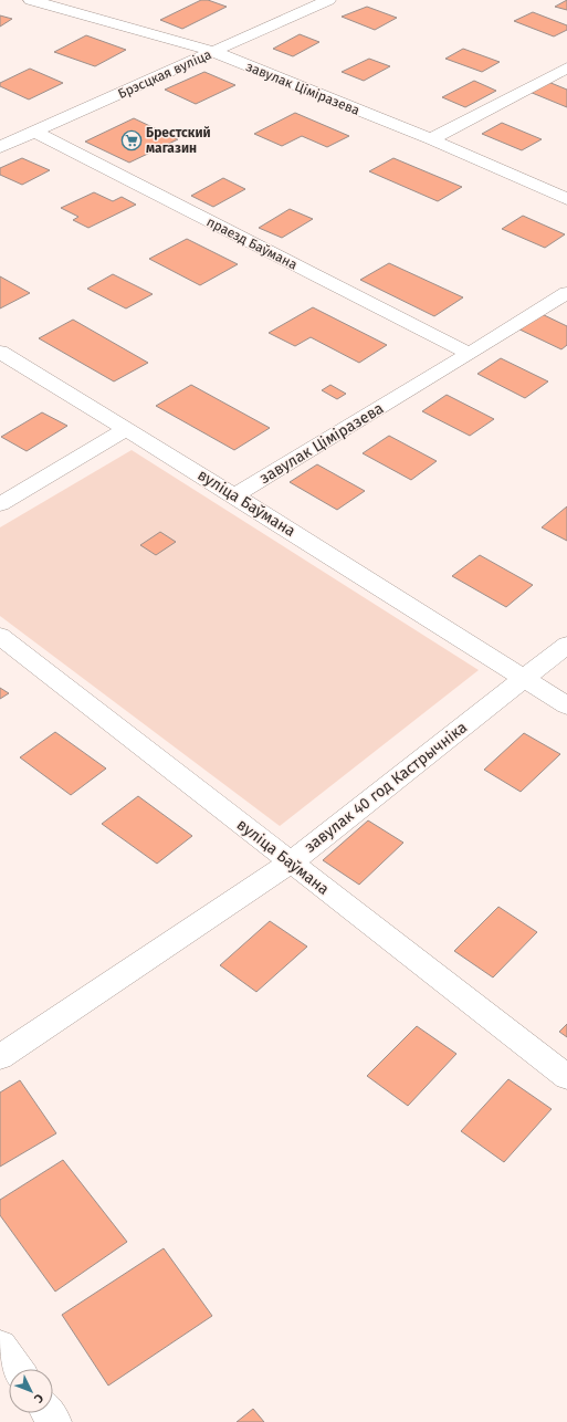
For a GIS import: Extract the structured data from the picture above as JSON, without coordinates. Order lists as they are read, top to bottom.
{
  "streets": {
    "street": [
      "Брэсцкая вуліца",
      "завулак Ціміразева",
      "праезд Баўмана",
      "вуліца Баўмана",
      "завулак 40 год Кастрычніка"
    ]
  },
  "crossings": [
    ["Брэсцкая вуліца", "завулак Ціміразева"],
    ["Брэсцкая вуліца", "праезд Баўмана"],
    ["завулак Ціміразева", "праезд Баўмана"],
    ["завулак Ціміразева", "вуліца Баўмана"],
    ["вуліца Баўмана", "завулак 40 год Кастрычніка"]
  ],
  "places": {
    "supermarket": ["Брестский магазин"]
  },
  "north": "bottom right"
}
